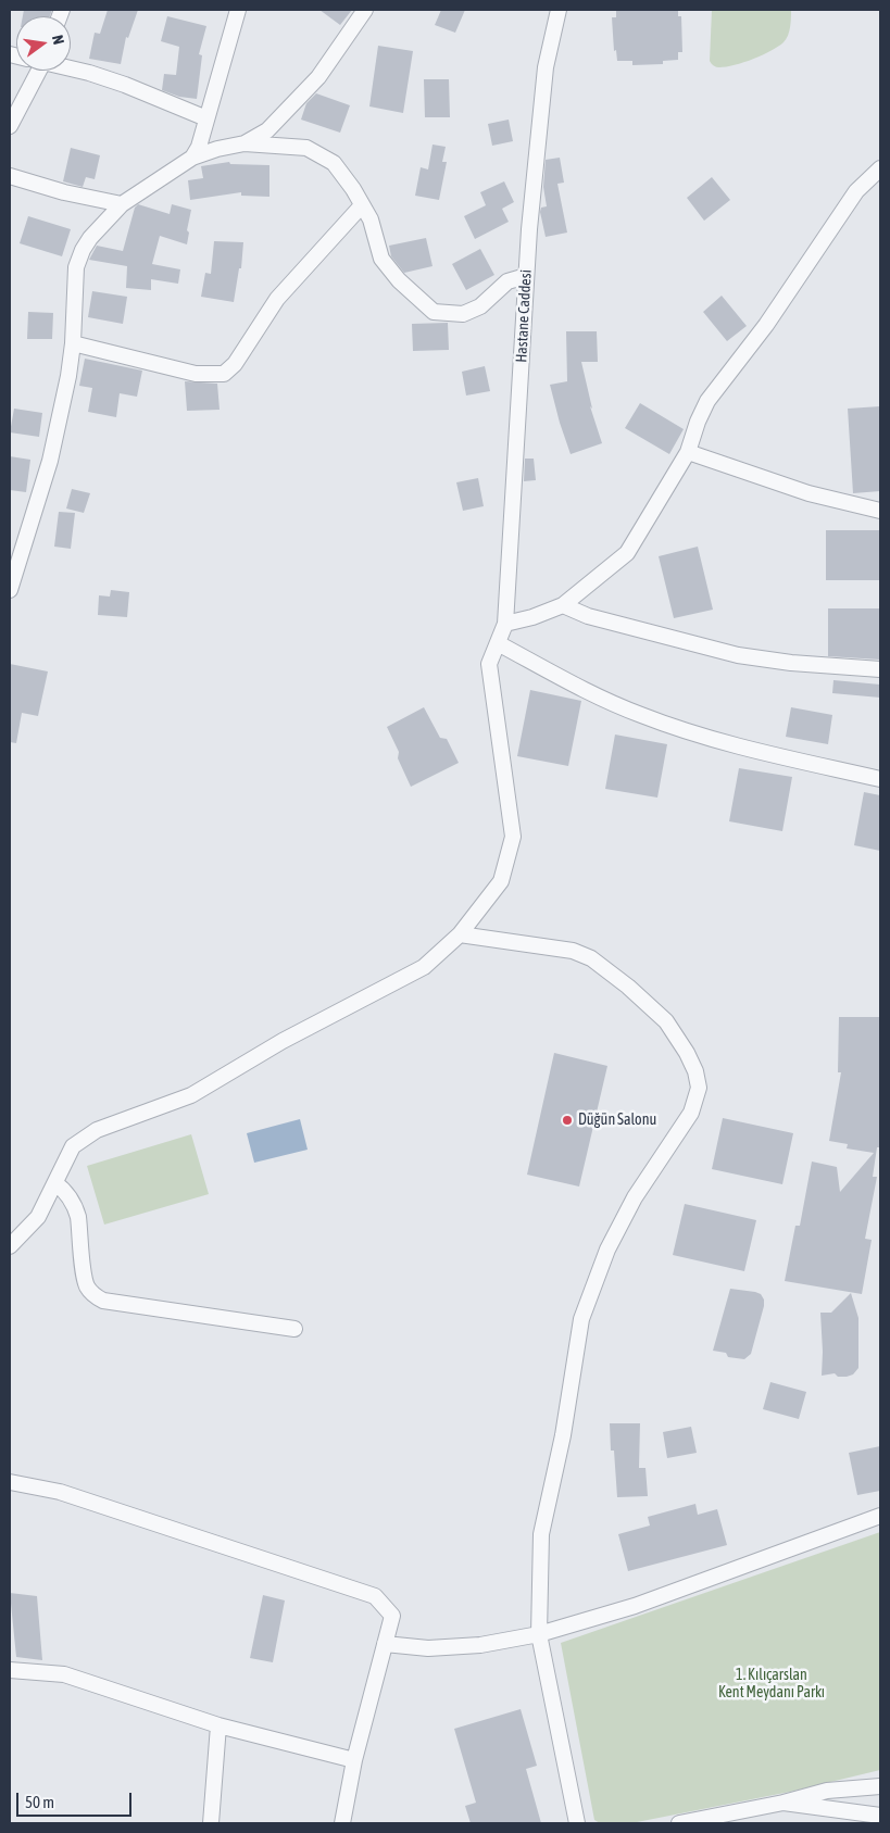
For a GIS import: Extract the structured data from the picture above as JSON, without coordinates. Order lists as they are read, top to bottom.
{
  "streets": {
    "street": ["Hastane Caddesi"]
  },
  "parks": ["1. Kılıçarslan Kent Meydanı Parkı"],
  "places": ["Düğün Salonu"],
  "scale_bar": "50 m",
  "north": "right"
}
